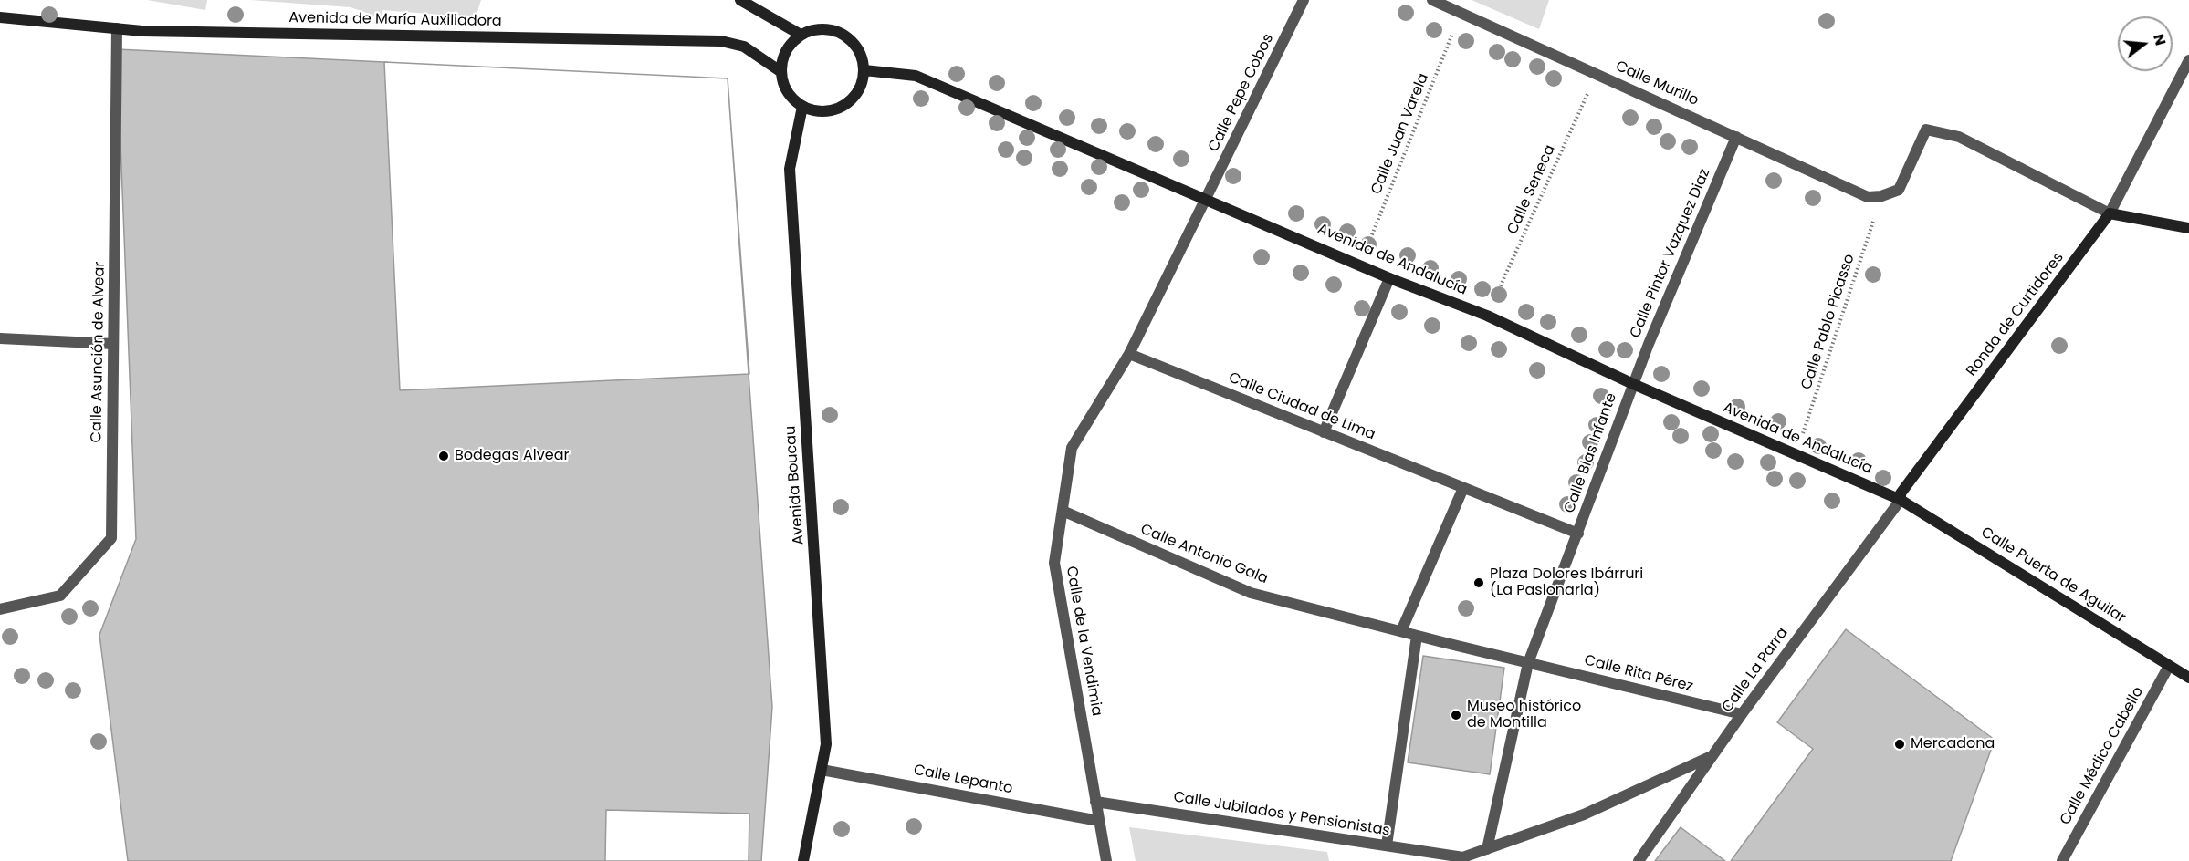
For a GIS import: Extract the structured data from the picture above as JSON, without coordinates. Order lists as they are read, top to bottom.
{
  "streets": {
    "street": [
      "Avenida de María Auxiliadora",
      "Calle Murillo",
      "Calle Pepe Cobos",
      "Calle Pintor Vazquez Diaz",
      "Avenida de Andalucía",
      "Ronda de Curtidores",
      "Calle Asunción de Alvear",
      "Calle Ciudad de Lima",
      "Calle Blas Infante",
      "Avenida Boucau",
      "Calle Antonio Gala",
      "Calle Puerta de Aguilar",
      "Calle de la Vendimia",
      "Calle La Parra",
      "Calle Rita Pérez",
      "Calle Médico Cabello",
      "Calle Lepanto",
      "Calle Jubilados y Pensionistas"
    ],
    "path": ["Calle Juan Varela", "Calle Seneca", "Calle Pablo Picasso"]
  },
  "crossings": [
    ["Avenida de María Auxiliadora", "Avenida de Andalucía"],
    ["Avenida de María Auxiliadora", "Calle Asunción de Alvear"],
    ["Avenida de María Auxiliadora", "Avenida Boucau"],
    ["Calle Murillo", "Calle Juan Varela"],
    ["Calle Murillo", "Calle Seneca"],
    ["Calle Murillo", "Calle Pintor Vazquez Diaz"],
    ["Calle Murillo", "Calle Pablo Picasso"],
    ["Calle Pepe Cobos", "Avenida de Andalucía"],
    ["Calle Pepe Cobos", "Calle de la Vendimia"],
    ["Calle Juan Varela", "Avenida de Andalucía"],
    ["Calle Seneca", "Avenida de Andalucía"],
    ["Calle Pintor Vazquez Diaz", "Avenida de Andalucía"],
    ["Calle Pintor Vazquez Diaz", "Calle Blas Infante"],
    ["Avenida de Andalucía", "Ronda de Curtidores"],
    ["Avenida de Andalucía", "Calle Pablo Picasso"],
    ["Avenida de Andalucía", "Calle Blas Infante"],
    ["Avenida de Andalucía", "Avenida Boucau"],
    ["Avenida de Andalucía", "Calle Puerta de Aguilar"],
    ["Avenida de Andalucía", "Calle de la Vendimia"],
    ["Avenida de Andalucía", "Calle La Parra"],
    ["Ronda de Curtidores", "Calle Puerta de Aguilar"],
    ["Ronda de Curtidores", "Calle La Parra"],
    ["Calle Ciudad de Lima", "Calle de la Vendimia"],
    ["Avenida Boucau", "Calle Lepanto"],
    ["Calle Antonio Gala", "Calle de la Vendimia"],
    ["Calle Puerta de Aguilar", "Calle La Parra"],
    ["Calle Puerta de Aguilar", "Calle Médico Cabello"],
    ["Calle de la Vendimia", "Calle Lepanto"],
    ["Calle de la Vendimia", "Calle Jubilados y Pensionistas"],
    ["Calle La Parra", "Calle Rita Pérez"],
    ["Calle La Parra", "Calle Jubilados y Pensionistas"]
  ],
  "places": [
    "Bodegas Alvear",
    "Plaza Dolores Ibárruri (La Pasionaria)",
    "Museo histórico de Montilla",
    "Mercadona"
  ],
  "north": "right"
}
